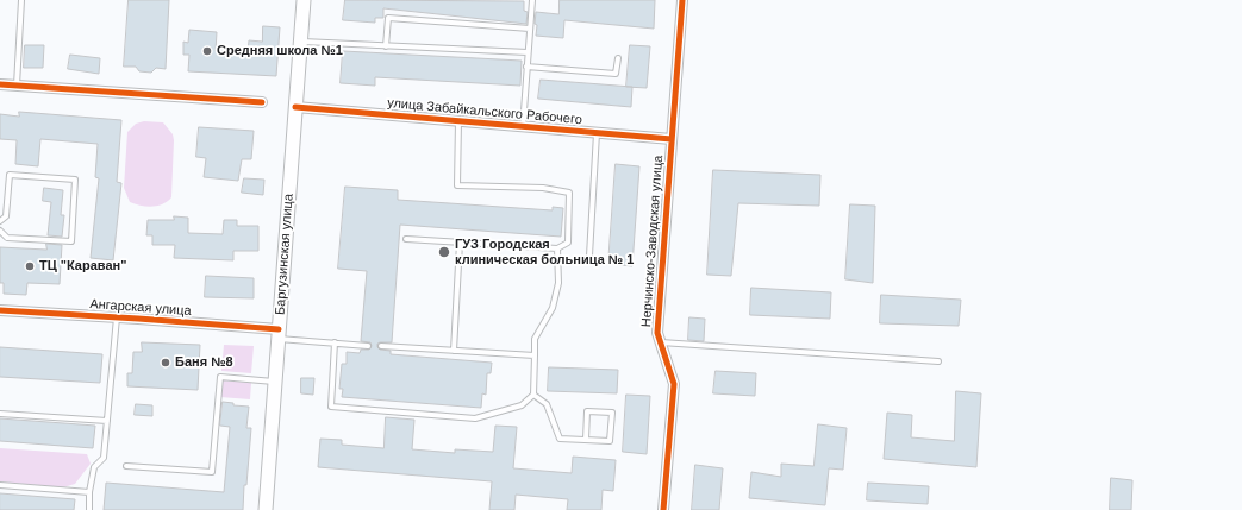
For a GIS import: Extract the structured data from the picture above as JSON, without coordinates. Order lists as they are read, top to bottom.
{
  "streets": {
    "main road": ["Баргузинская улица"],
    "street": ["улица Забайкальского Рабочего", "Нерчинско-Заводская улица", "Ангарская улица"]
  },
  "crossings": [
    ["улица Забайкальского Рабочего", "Нерчинско-Заводская улица"],
    ["улица Забайкальского Рабочего", "Баргузинская улица"],
    ["Баргузинская улица", "Ангарская улица"]
  ],
  "places": [
    "Средняя школа №1",
    "ГУЗ Городская клиническая больница № 1",
    "ТЦ \"Караван\"",
    "Баня №8"
  ]
}
